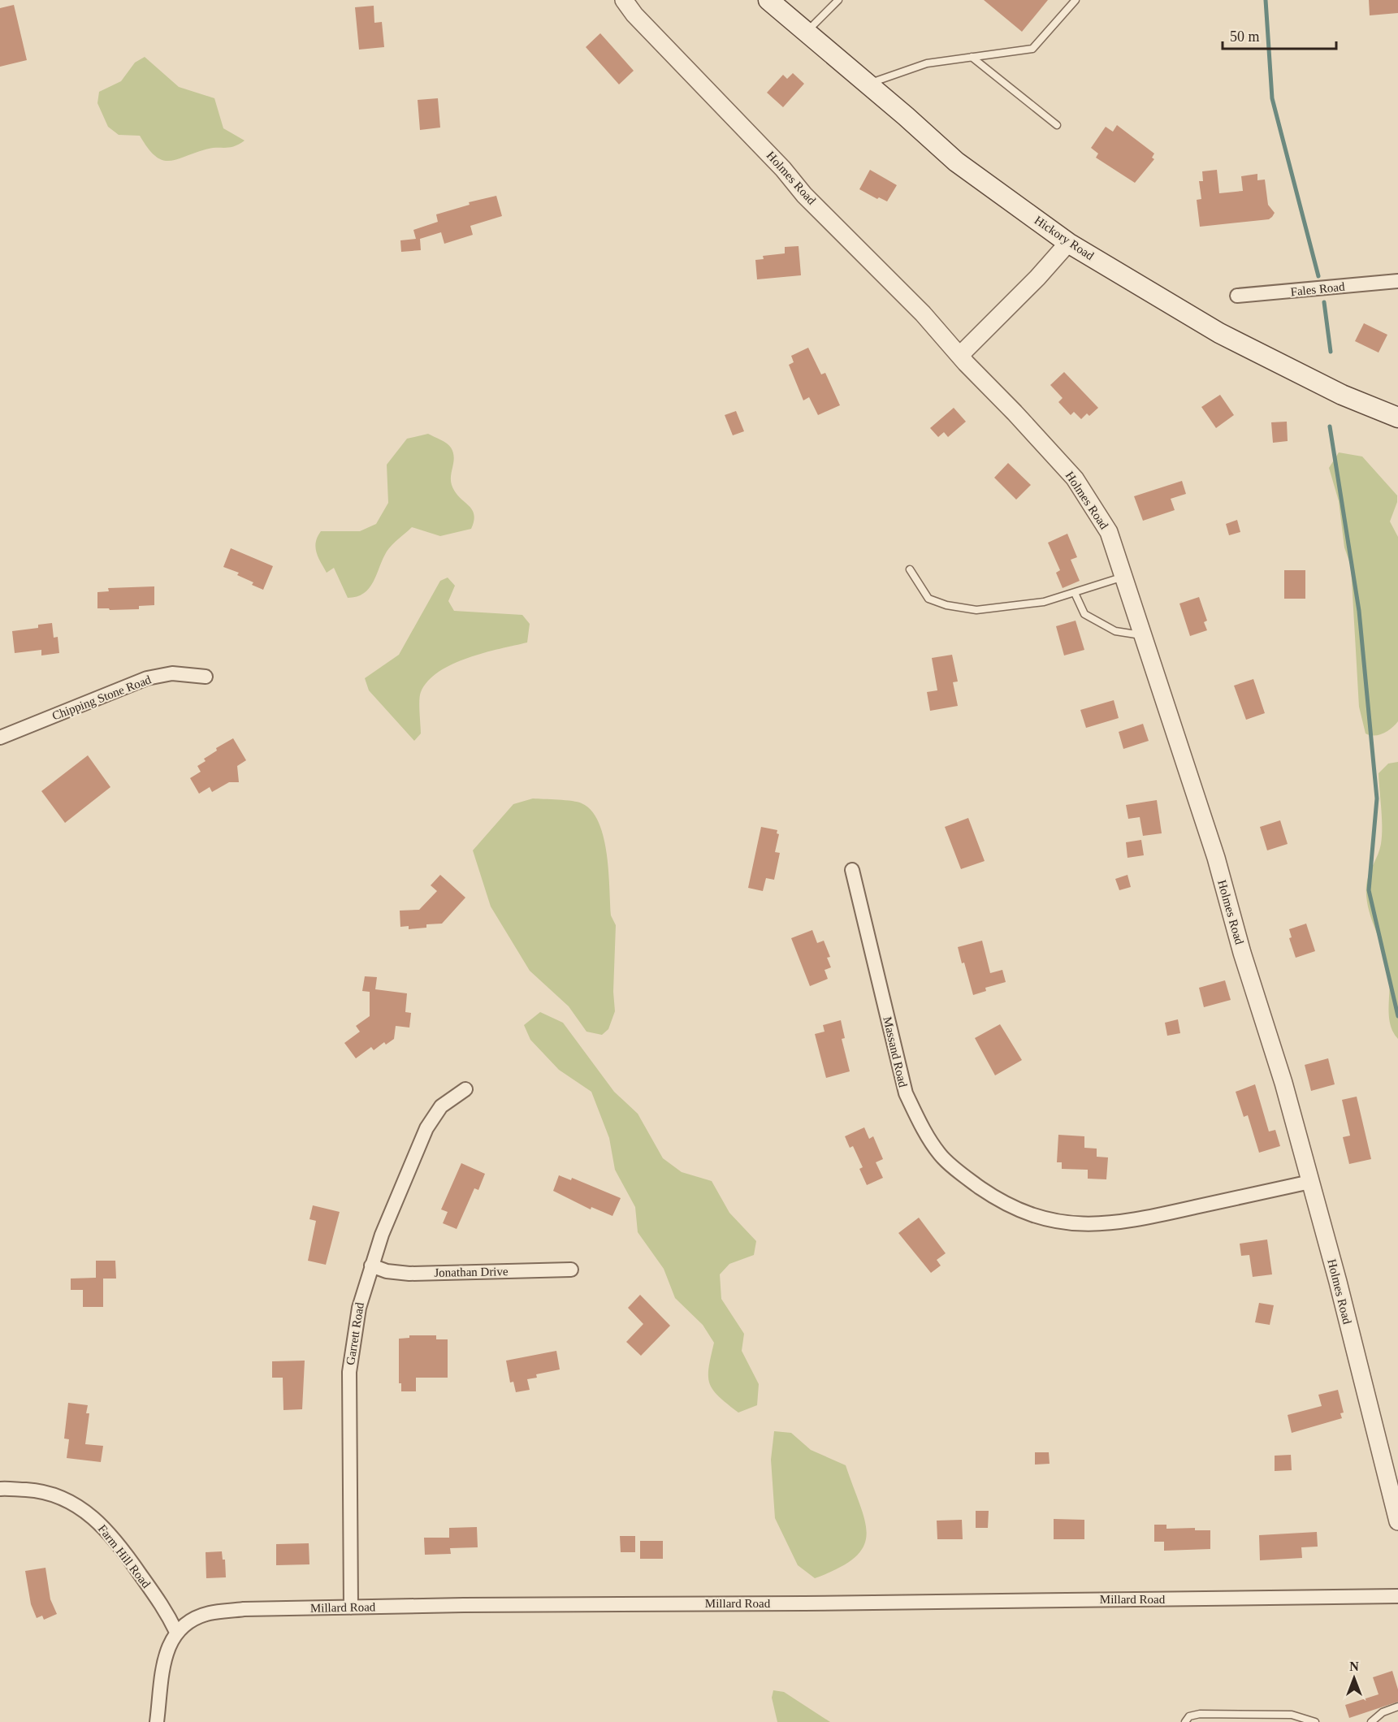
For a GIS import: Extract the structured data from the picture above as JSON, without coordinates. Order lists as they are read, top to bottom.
{
  "streets": {
    "main road": ["Hickory Road"],
    "street": [
      "Holmes Road",
      "Fales Road",
      "Chipping Stone Road",
      "Massand Road",
      "Jonathan Drive",
      "Garrett Road",
      "Farm Hill Road",
      "Millard Road"
    ]
  },
  "crossings": [
    ["Holmes Road", "Massand Road"],
    ["Jonathan Drive", "Garrett Road"],
    ["Garrett Road", "Millard Road"],
    ["Farm Hill Road", "Millard Road"]
  ],
  "scale_bar": "50 m",
  "north": "top"
}
